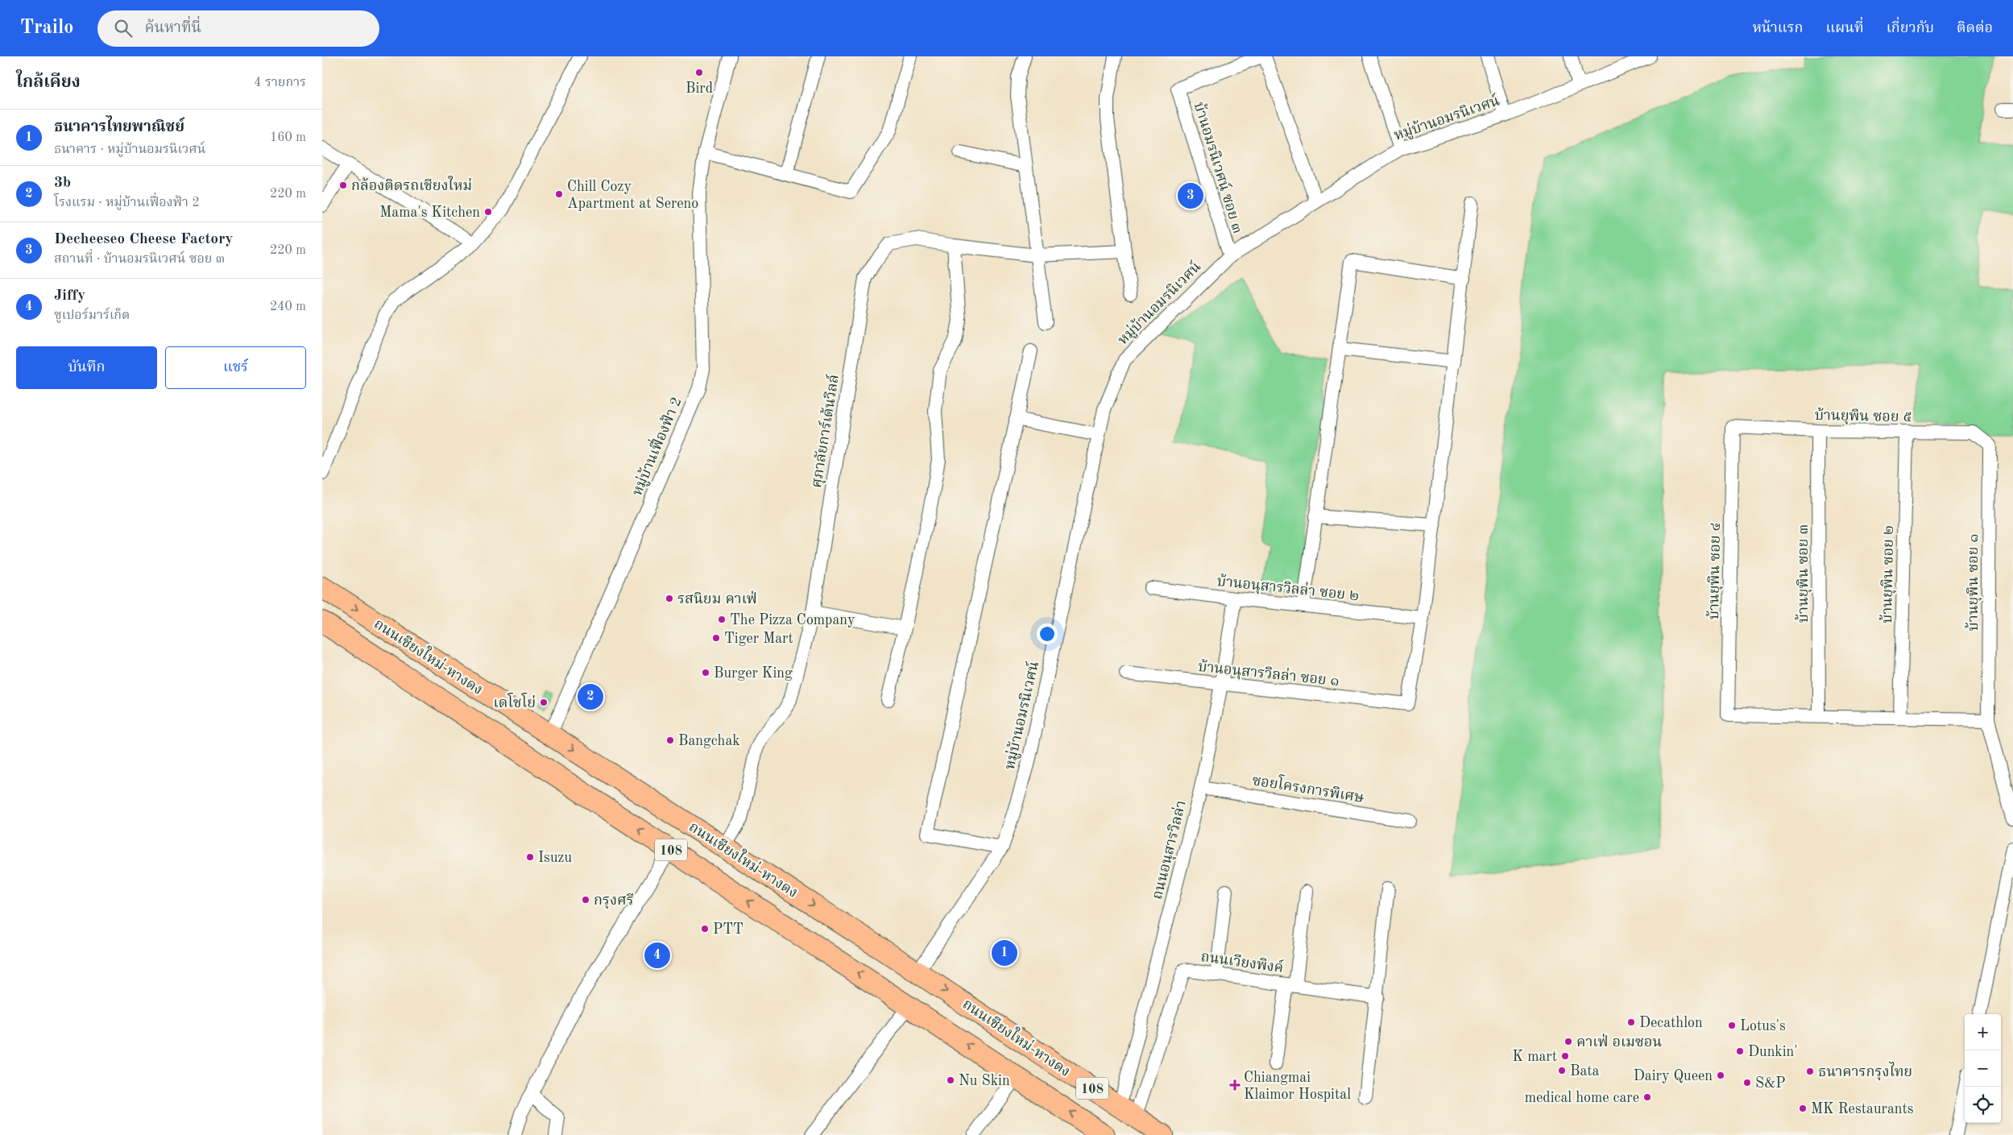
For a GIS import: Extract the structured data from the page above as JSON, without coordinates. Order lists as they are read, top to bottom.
{
  "streets": {
    "main road": ["ถนนเชียงใหม่-หางดง", "108"],
    "street": [
      "หมู่บ้านอมรนิเวศน์",
      "บ้านอมรนิเวศน์ ซอย ๓",
      "บ้านยุพิน ซอย ๕",
      "ศุภาลัยการ์เด้นวิลล์",
      "หมู่บ้านเฟื่องฟ้า 2",
      "บ้านยุพิน ซอย ๔",
      "บ้านยุพิน ซอย ๓",
      "บ้านยุพิน ซอย ๒",
      "บ้านยุพิน ซอย ๑",
      "บ้านอนุสารวิลล่า ซอย ๒",
      "บ้านอนุสารวิลล่า ซอย ๑",
      "ซอยโครงการพิเศษ",
      "ถนนอนุสารวิลล่า",
      "ถนนเวียงพิงค์"
    ]
  },
  "crossings": [
    ["หมู่บ้านอมรนิเวศน์", "บ้านอมรนิเวศน์ ซอย ๓"],
    ["หมู่บ้านอมรนิเวศน์", "ถนนเชียงใหม่-หางดง"],
    ["บ้านยุพิน ซอย ๕", "บ้านยุพิน ซอย ๔"],
    ["บ้านยุพิน ซอย ๕", "บ้านยุพิน ซอย ๓"],
    ["บ้านยุพิน ซอย ๕", "บ้านยุพิน ซอย ๒"],
    ["บ้านยุพิน ซอย ๕", "บ้านยุพิน ซอย ๑"],
    ["ศุภาลัยการ์เด้นวิลล์", "ถนนเชียงใหม่-หางดง"],
    ["หมู่บ้านเฟื่องฟ้า 2", "ถนนเชียงใหม่-หางดง"],
    ["บ้านยุพิน ซอย ๔", "บ้านยุพิน ซอย ๓"],
    ["บ้านอนุสารวิลล่า ซอย ๒", "บ้านอนุสารวิลล่า ซอย ๑"],
    ["บ้านอนุสารวิลล่า ซอย ๒", "ถนนอนุสารวิลล่า"],
    ["ถนนเชียงใหม่-หางดง", "ถนนอนุสารวิลล่า"],
    ["ถนนเชียงใหม่-หางดง", "ถนนเวียงพิงค์"],
    ["บ้านอนุสารวิลล่า ซอย ๑", "ถนนอนุสารวิลล่า"],
    ["ซอยโครงการพิเศษ", "ถนนอนุสารวิลล่า"],
    ["ถนนอนุสารวิลล่า", "ถนนเวียงพิงค์"]
  ],
  "places": {
    "other": [
      "Bird",
      "กล้องติดรถเชียงใหม่",
      "Chill Cozy Apartment at Sereno",
      "Mama's Kitchen",
      "รสนิยม คาเฟ่",
      "The Pizza Company",
      "Tiger Mart",
      "Burger King",
      "เดโชโย่",
      "Bangchak",
      "Isuzu",
      "กรุงศรี",
      "PTT",
      "Decathlon",
      "Lotus's",
      "คาเฟ่ อเมซอน",
      "Dunkin'",
      "K mart",
      "Bata",
      "ธนาคารกรุงไทย",
      "Dairy Queen",
      "Nu Skin",
      "S&P",
      "medical home care",
      "MK Restaurants"
    ],
    "health": ["Chiangmai Klaimor Hospital"]
  },
  "page": {
    "header": "Trailo",
    "search": "ค้นหาที่นี่",
    "nav": [
      "หน้าแรก",
      "แผนที่",
      "เกี่ยวกับ",
      "ติดต่อ"
    ],
    "heading": ["ใกล้เคียง", "4 รายการ"],
    "list": [
      {
        "mark": "1",
        "name": "ธนาคารไทยพาณิชย์",
        "note": "ธนาคาร · หมู่บ้านอมรนิเวศน์",
        "value": "160 m"
      },
      {
        "mark": "2",
        "name": "3b",
        "note": "โรงแรม · หมู่บ้านเฟื่องฟ้า 2",
        "value": "220 m"
      },
      {
        "mark": "3",
        "name": "Decheeseo Cheese Factory",
        "note": "สถานที่ · บ้านอมรนิเวศน์ ซอย ๓",
        "value": "220 m"
      },
      {
        "mark": "4",
        "name": "Jiffy",
        "note": "ซูเปอร์มาร์เก็ต",
        "value": "240 m"
      }
    ],
    "pins": [
      "3",
      "2",
      "1",
      "4"
    ],
    "buttons": ["บันทึก", "แชร์"],
    "map_buttons": ["+", "−"]
  }
}
